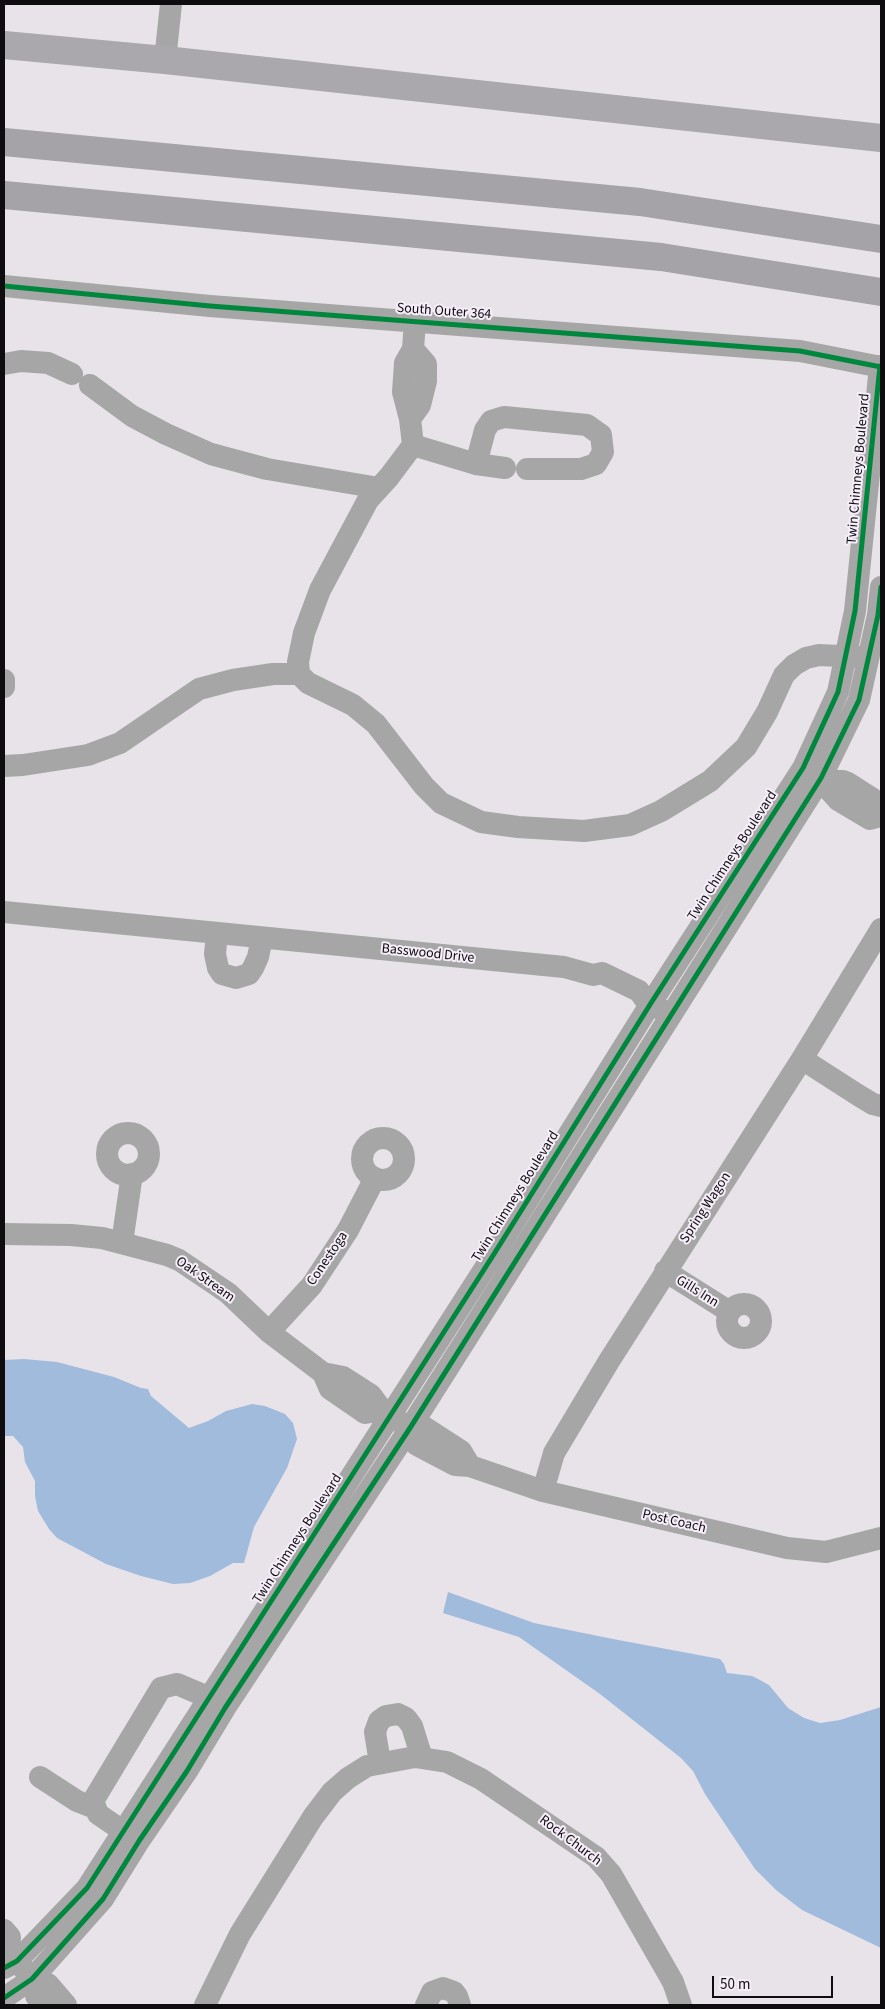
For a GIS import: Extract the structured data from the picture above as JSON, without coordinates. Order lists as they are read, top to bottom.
{
  "streets": {
    "street": [
      "South Outer 364",
      "Twin Chimneys Boulevard",
      "Basswood Drive",
      "Spring Wagon",
      "Conestoga",
      "Oak Stream",
      "Gills Inn",
      "Post Coach",
      "Rock Church"
    ]
  },
  "crossings": [
    ["South Outer 364", "Twin Chimneys Boulevard"],
    ["Twin Chimneys Boulevard", "Basswood Drive"],
    ["Twin Chimneys Boulevard", "Oak Stream"],
    ["Twin Chimneys Boulevard", "Post Coach"],
    ["Spring Wagon", "Gills Inn"],
    ["Spring Wagon", "Post Coach"],
    ["Conestoga", "Oak Stream"],
    ["Oak Stream", "Post Coach"]
  ],
  "scale_bar": "50 m"
}
